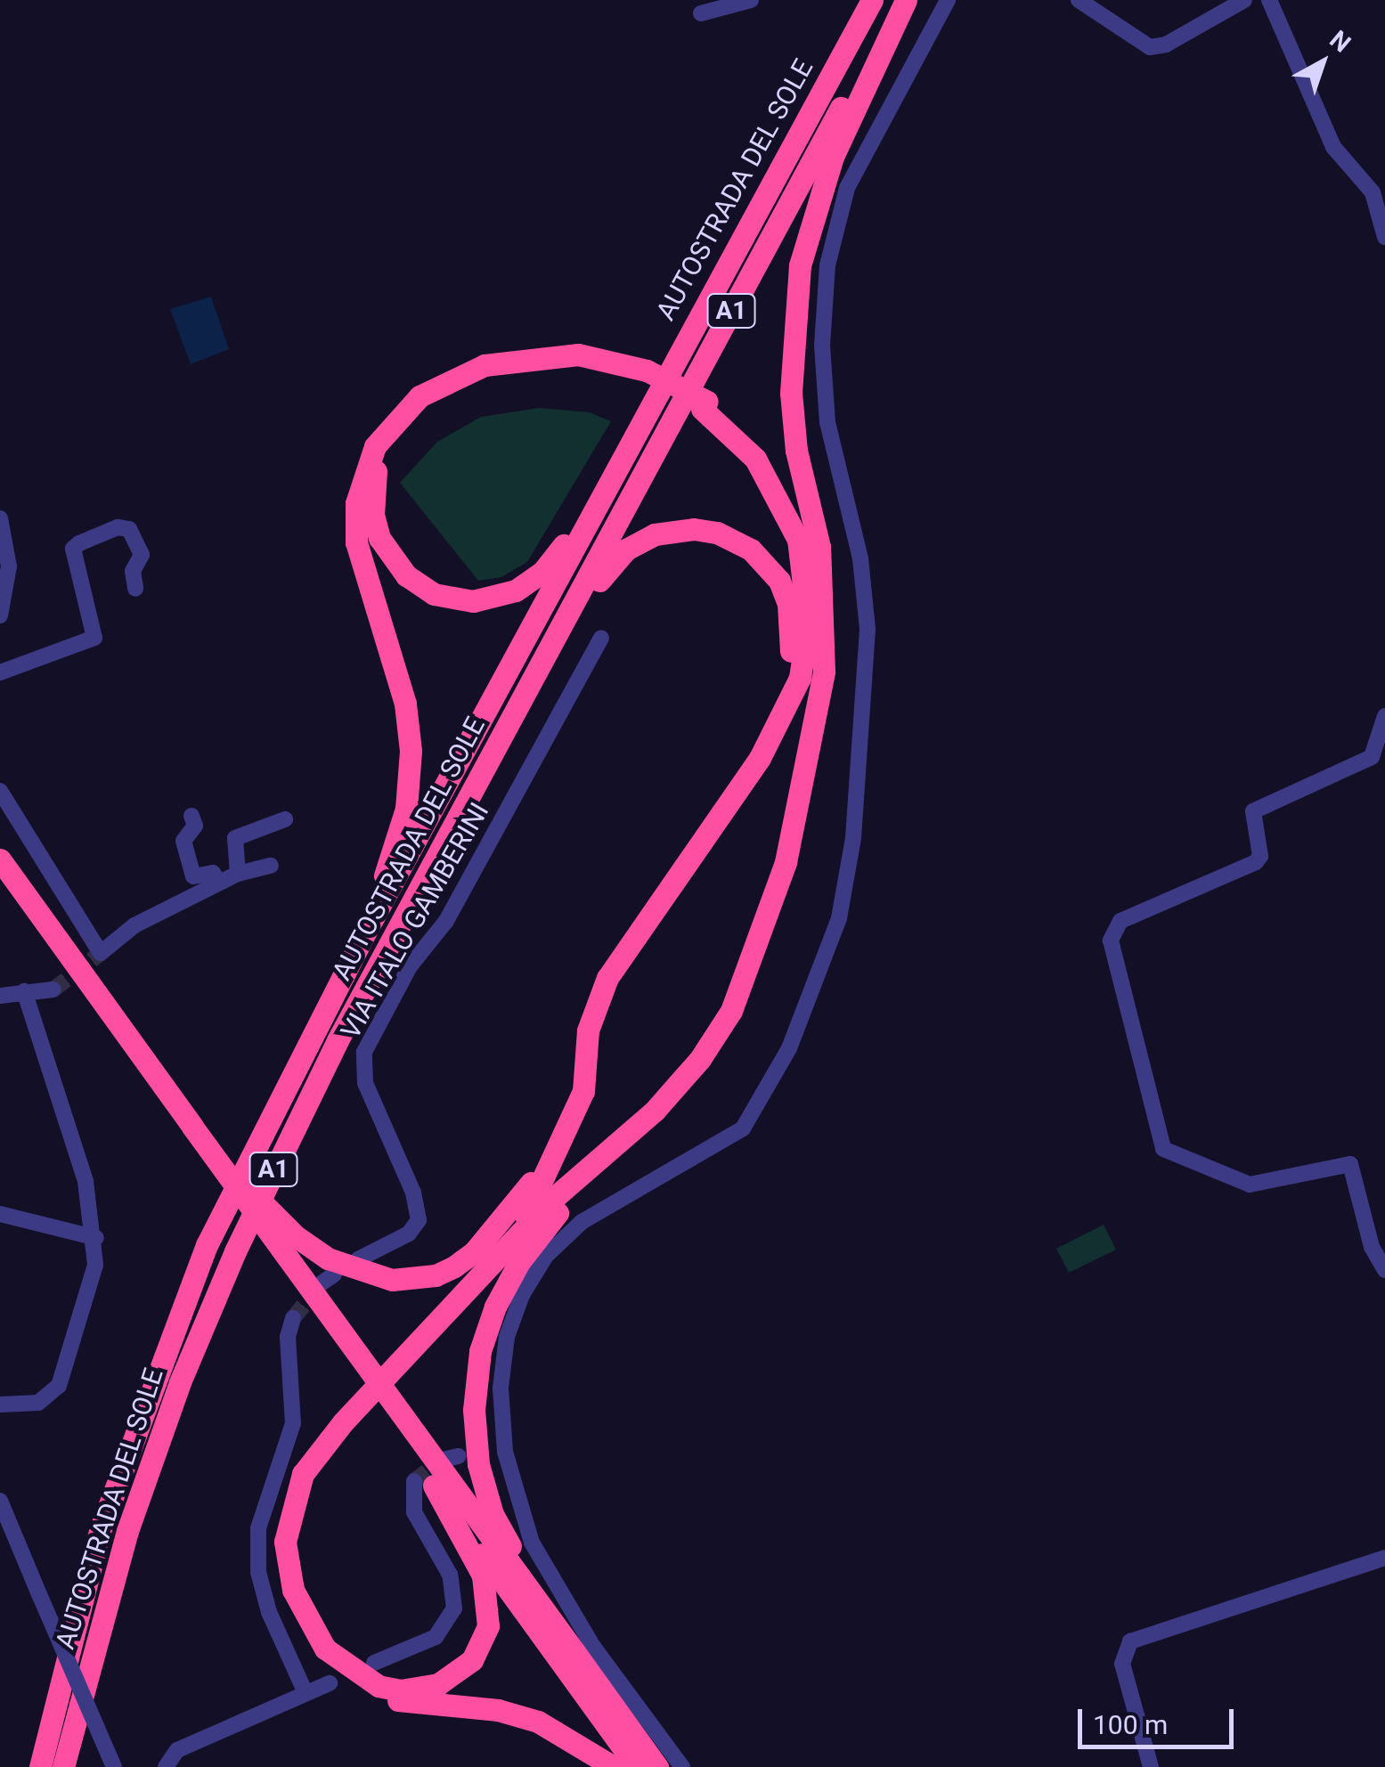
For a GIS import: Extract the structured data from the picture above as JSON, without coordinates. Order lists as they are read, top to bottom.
{
  "streets": {
    "highway": ["AUTOSTRADA DEL SOLE", "A1"],
    "street": ["VIA ITALO GAMBERINI"]
  },
  "scale_bar": "100 m",
  "north": "top right"
}
